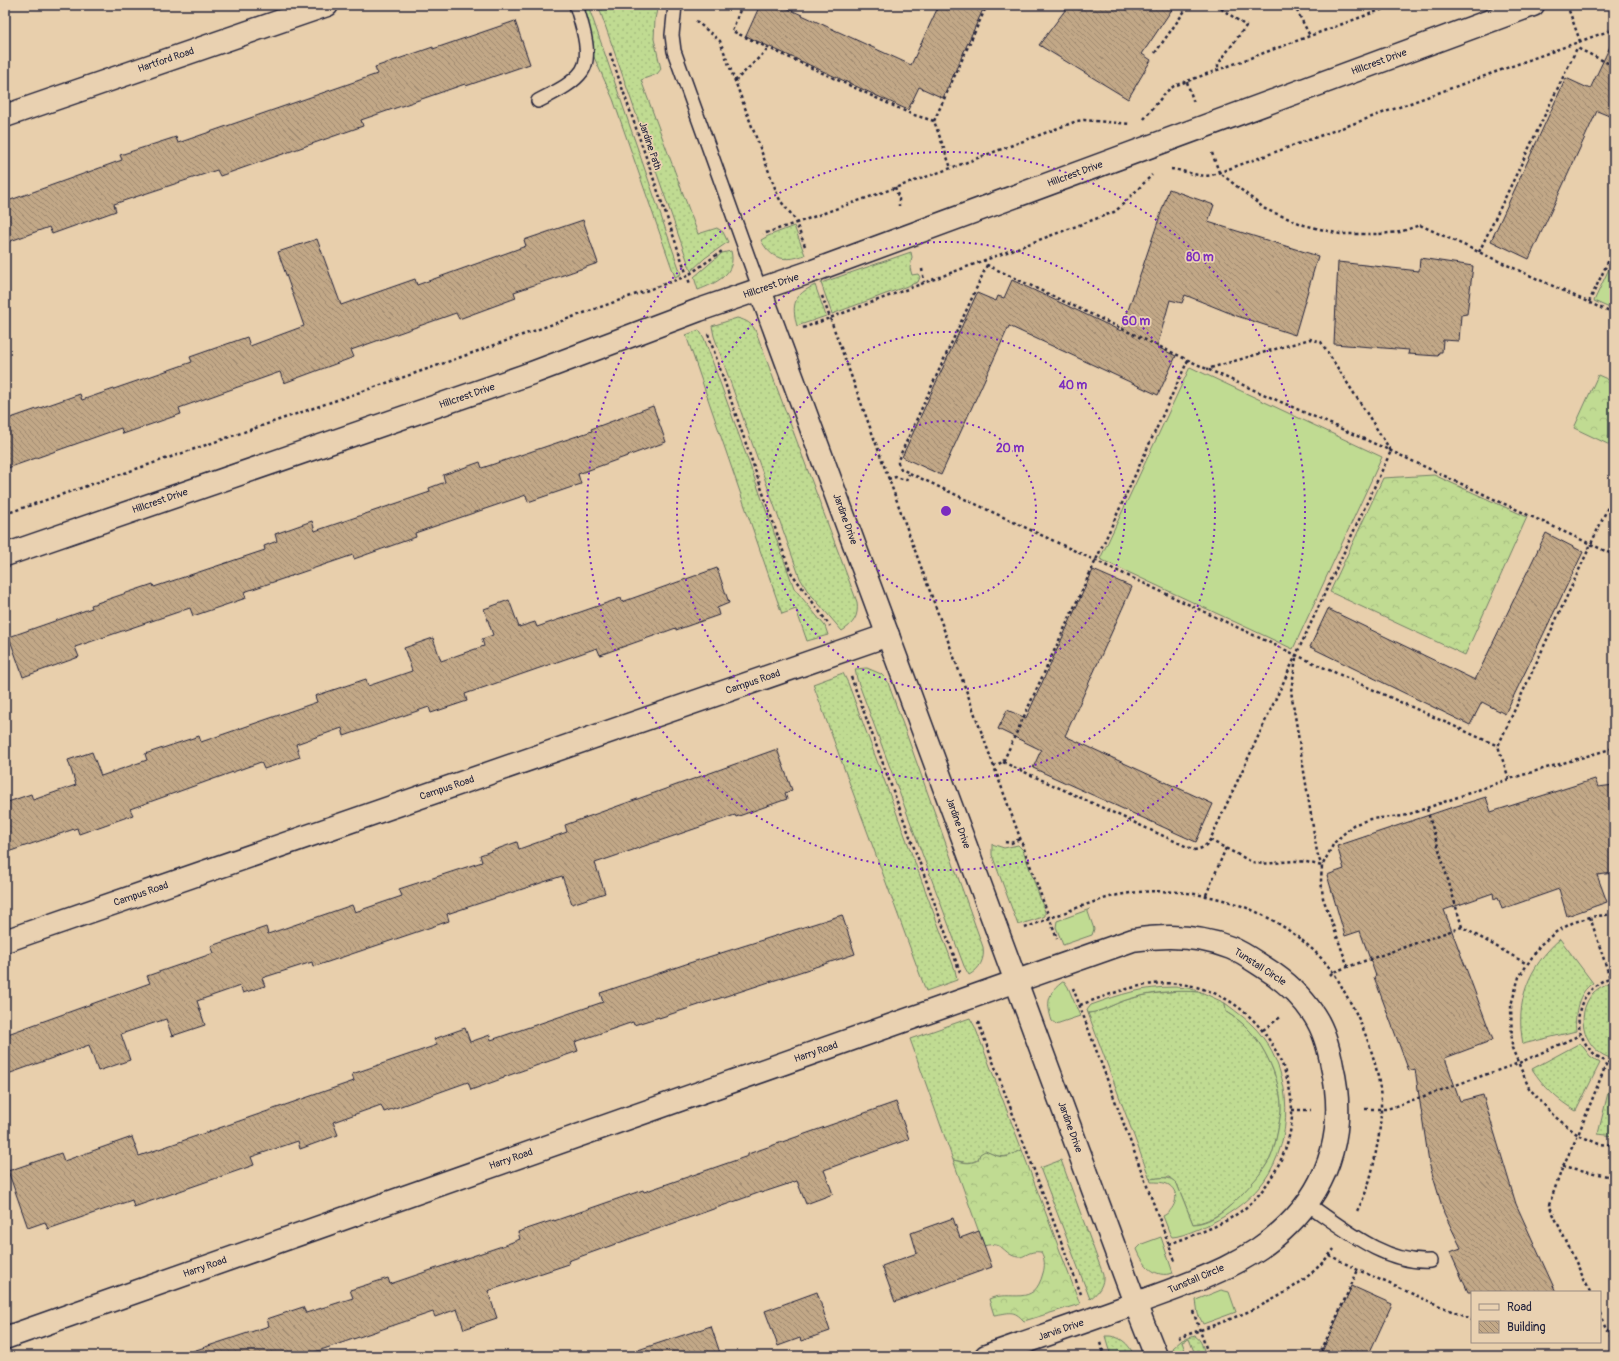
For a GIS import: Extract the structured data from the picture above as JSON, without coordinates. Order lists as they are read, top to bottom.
{
  "streets": {
    "street": [
      "Hartford Road",
      "Hillcrest Drive",
      "Jardine Drive",
      "Campus Road",
      "Tunstall Circle",
      "Harry Road",
      "Jarvis Drive"
    ],
    "path": ["Jardine Path"]
  },
  "crossings": [
    ["Hillcrest Drive", "Jardine Drive"],
    ["Jardine Drive", "Campus Road"],
    ["Jardine Drive", "Tunstall Circle"],
    ["Jardine Drive", "Harry Road"],
    ["Jardine Drive", "Jarvis Drive"],
    ["Tunstall Circle", "Harry Road"],
    ["Tunstall Circle", "Jarvis Drive"]
  ],
  "legend": ["Road", "Building"],
  "rings": [
    "80 m",
    "60 m",
    "40 m",
    "20 m"
  ]
}
